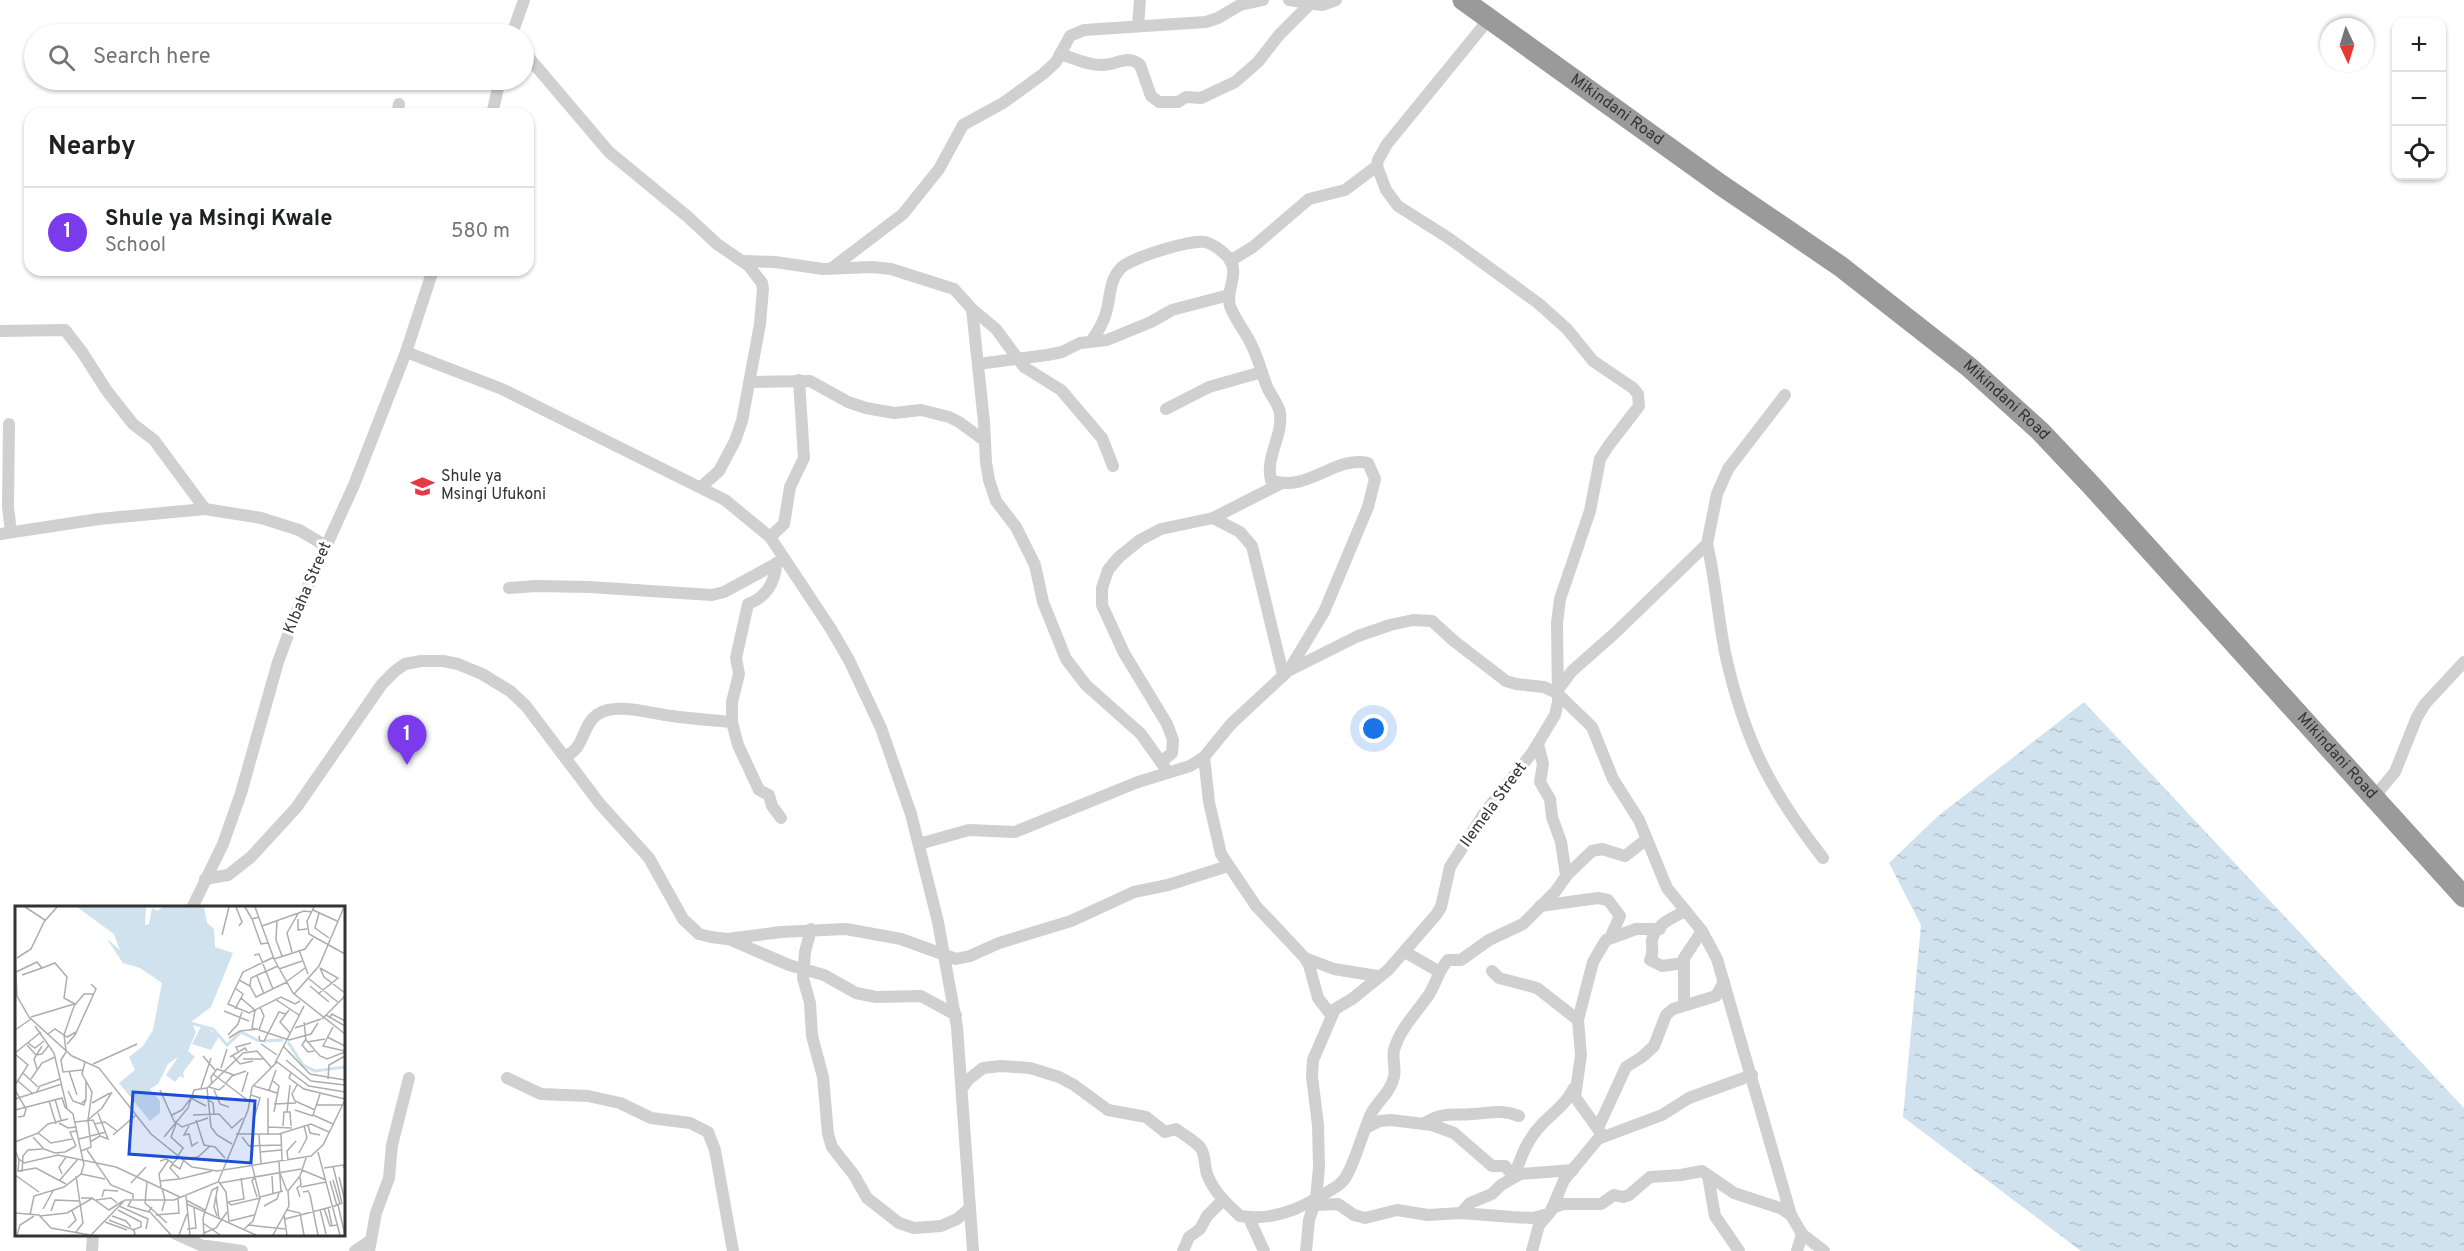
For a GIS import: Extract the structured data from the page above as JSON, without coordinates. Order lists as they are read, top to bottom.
{
  "streets": {
    "highway": ["Mikindani Road"],
    "street": ["KIbaha Street", "Ilemela Street"]
  },
  "places": {
    "school or university": ["Shule ya Msingi Ufukoni"]
  },
  "north": "bottom",
  "page": {
    "map_buttons": ["+", "−"],
    "search": "Search here",
    "heading": "Nearby",
    "list": [
      {
        "mark": "1",
        "name": "Shule ya Msingi Kwale",
        "note": "School",
        "value": "580 m"
      }
    ],
    "pins": "1"
  }
}
